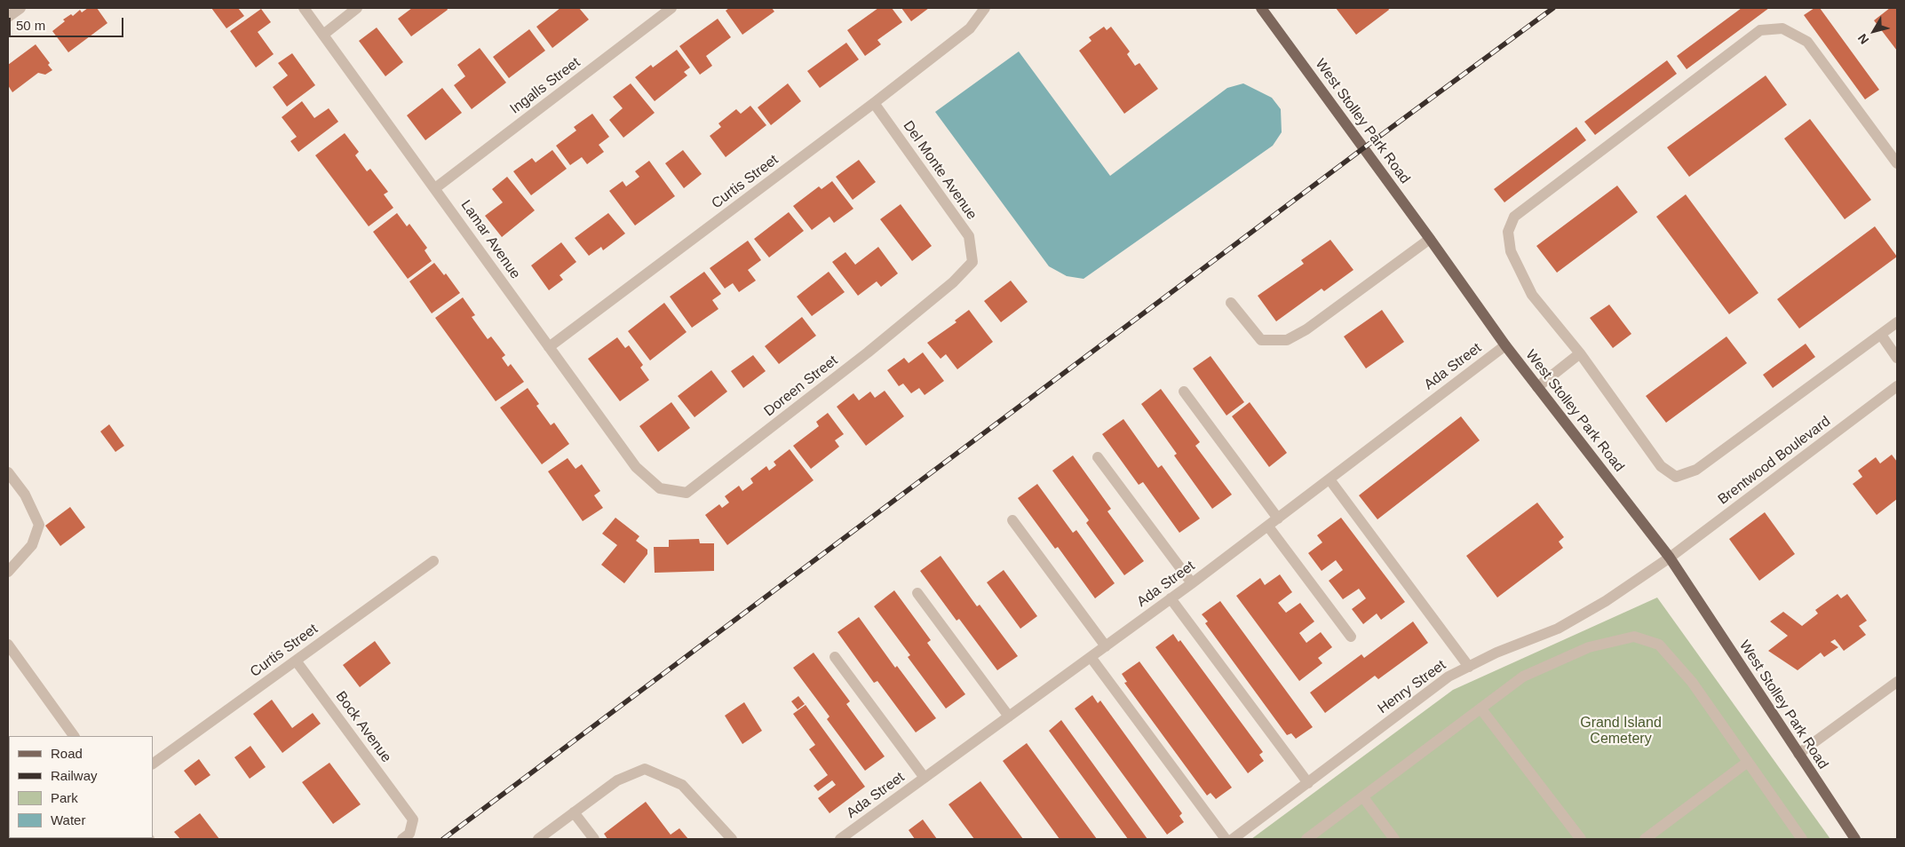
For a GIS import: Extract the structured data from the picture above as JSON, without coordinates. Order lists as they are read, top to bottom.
{
  "streets": {
    "main road": ["West Stolley Park Road"],
    "street": [
      "Ingalls Street",
      "Del Monte Avenue",
      "Curtis Street",
      "Lamar Avenue",
      "Ada Street",
      "Doreen Street",
      "Brentwood Boulevard",
      "Henry Street",
      "Bock Avenue"
    ]
  },
  "crossings": [
    ["Ingalls Street", "Lamar Avenue"],
    ["West Stolley Park Road", "Ada Street"],
    ["West Stolley Park Road", "Brentwood Boulevard"],
    ["West Stolley Park Road", "Henry Street"],
    ["Del Monte Avenue", "Curtis Street"],
    ["Del Monte Avenue", "Doreen Street"],
    ["Curtis Street", "Lamar Avenue"],
    ["Curtis Street", "Bock Avenue"],
    ["Lamar Avenue", "Doreen Street"],
    ["Brentwood Boulevard", "Henry Street"]
  ],
  "parks": ["Grand Island Cemetery"],
  "legend": [
    "Road",
    "Railway",
    "Park",
    "Water"
  ],
  "scale_bar": "50 m",
  "north": "bottom left"
}
